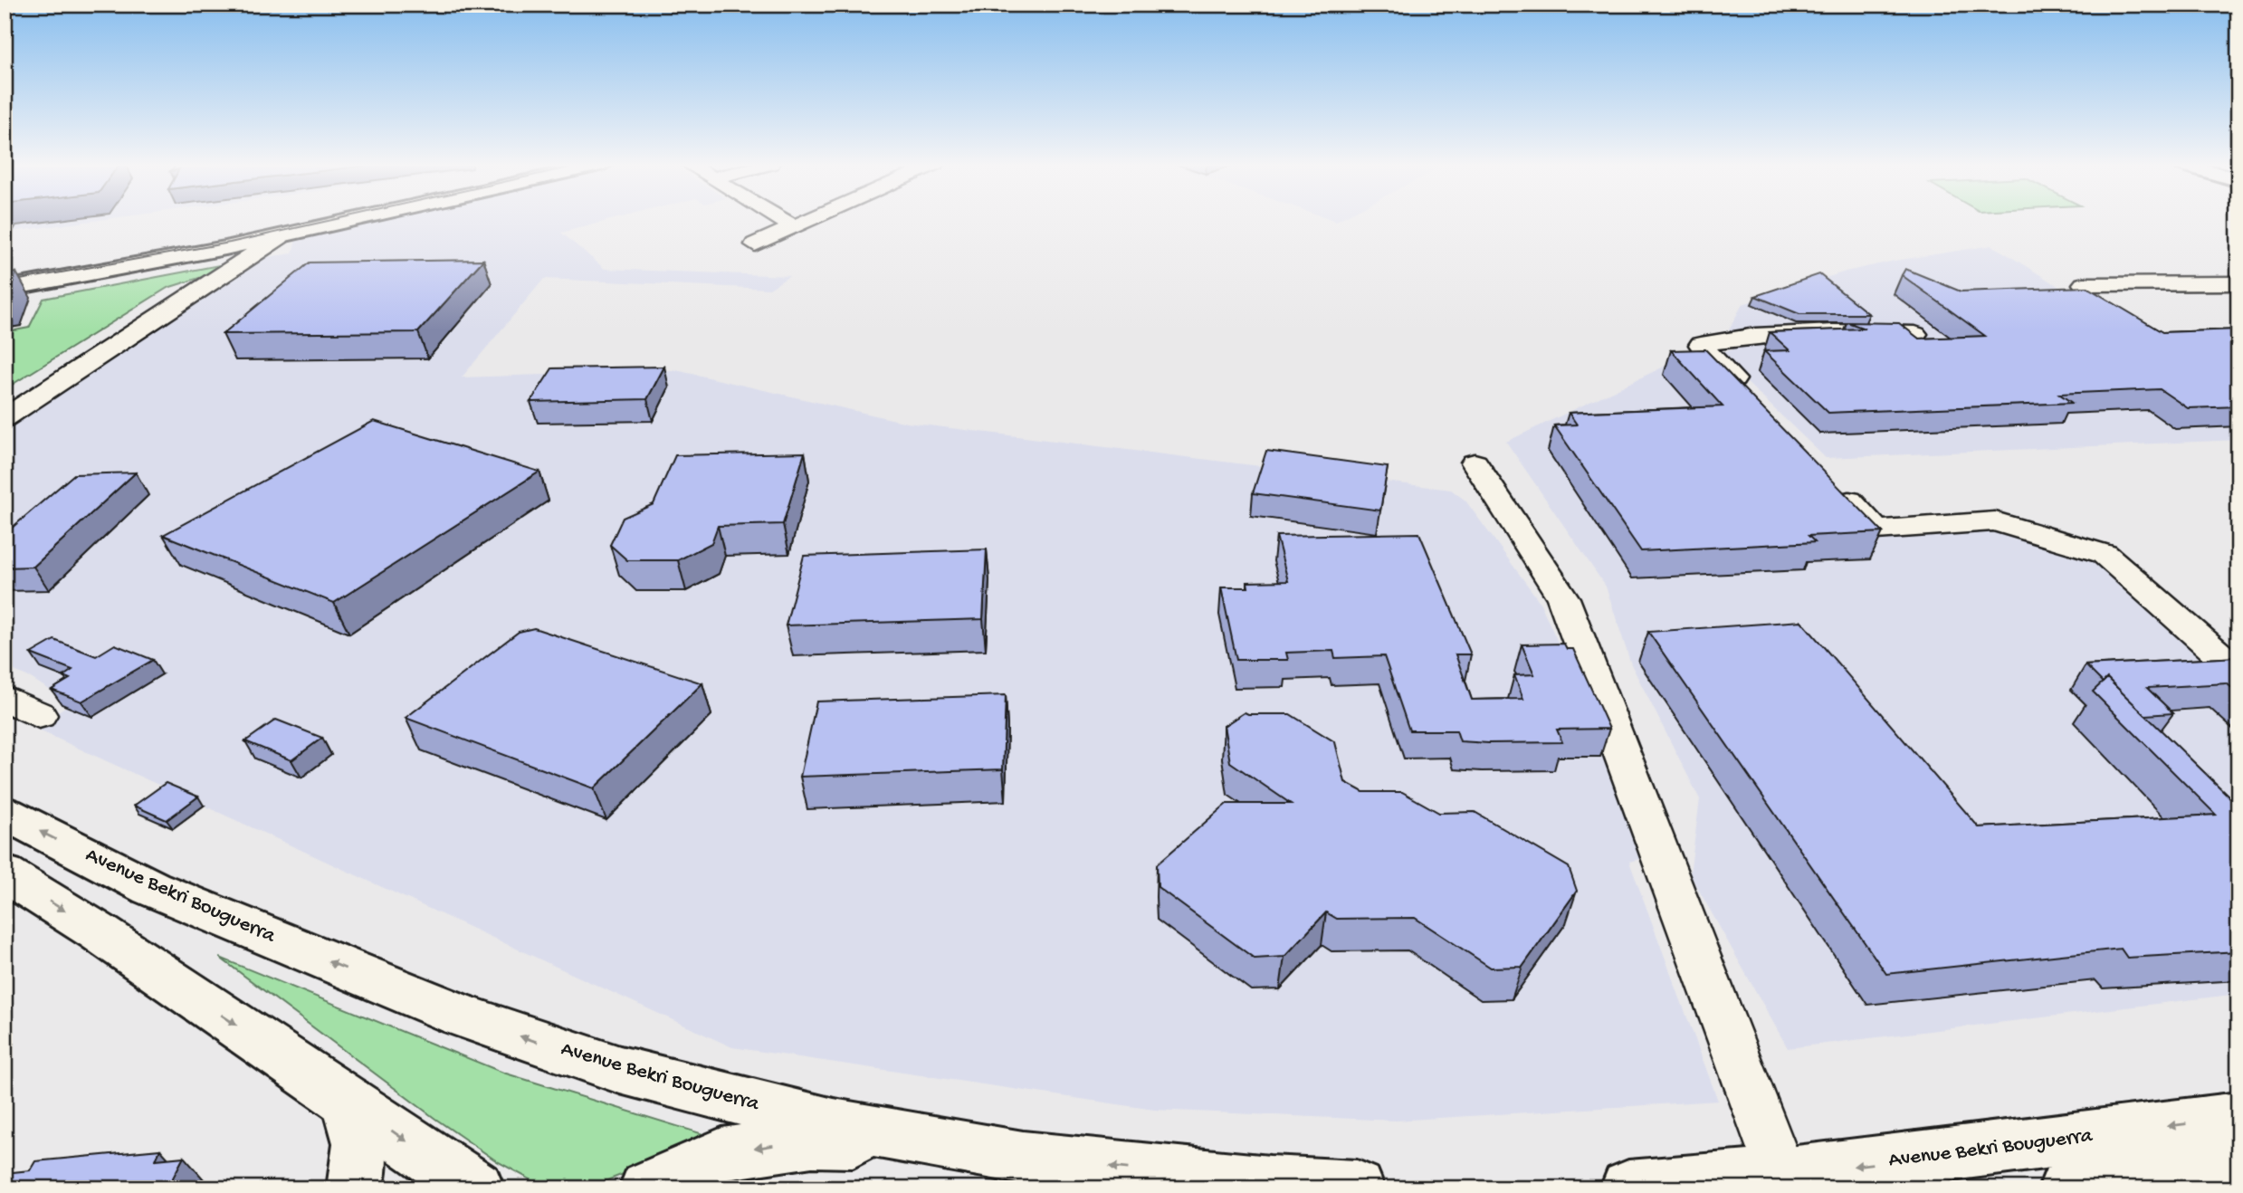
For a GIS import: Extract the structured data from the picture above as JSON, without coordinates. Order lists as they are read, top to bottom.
{
  "streets": {
    "main road": ["Avenue Bekri Bouguerra"]
  }
}
